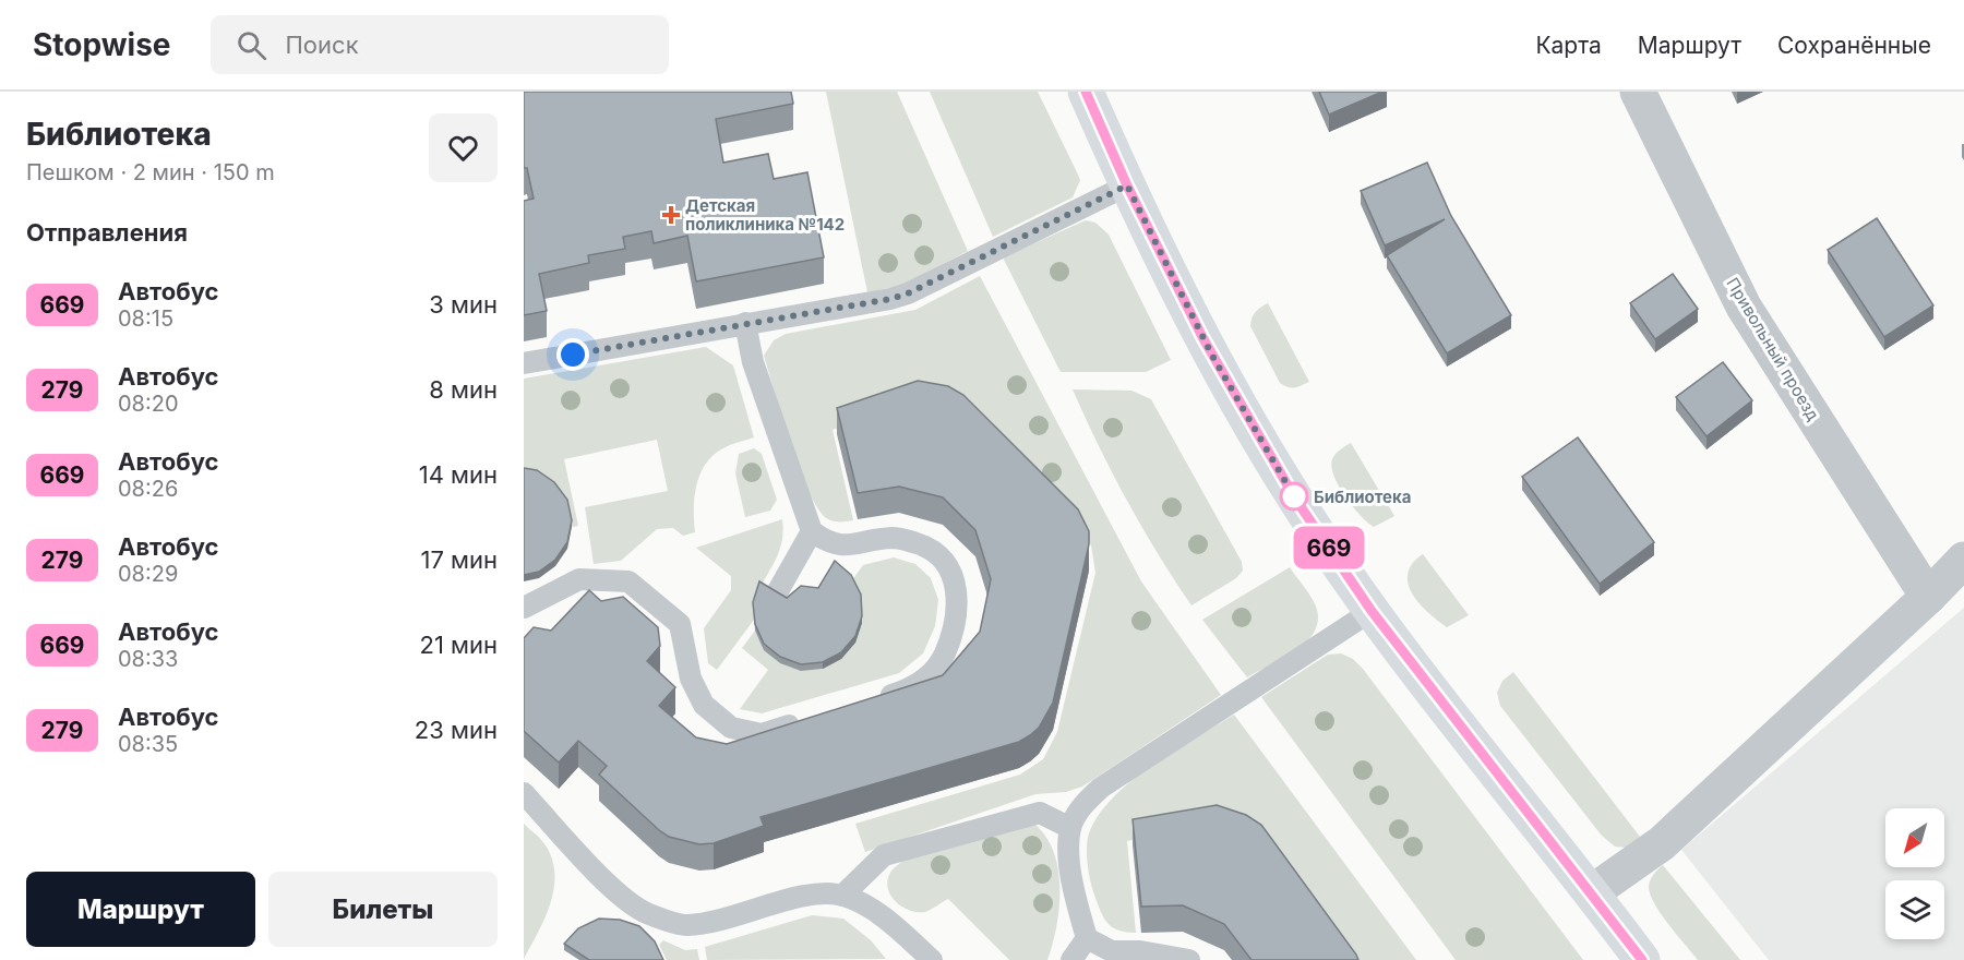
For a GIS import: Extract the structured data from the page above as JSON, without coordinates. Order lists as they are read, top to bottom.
{
  "streets": {
    "street": ["Привольный проезд"]
  },
  "places": {
    "health": ["Детская поликлиника №142"],
    "other": ["Библиотека"]
  },
  "lines": ["bus line 669"],
  "north": "bottom left",
  "page": {
    "header": "Stopwise",
    "search": "Поиск",
    "nav": ["Карта", "Маршрут", "Сохранённые"],
    "heading": [
      ["Библиотека", "Пешком · 2 мин · 150 m"],
      "Отправления"
    ],
    "on_map": "669",
    "list": [
      {
        "mark": "669",
        "name": "Автобус",
        "note": "08:15",
        "value": "3 мин"
      },
      {
        "mark": "279",
        "name": "Автобус",
        "note": "08:20",
        "value": "8 мин"
      },
      {
        "mark": "669",
        "name": "Автобус",
        "note": "08:26",
        "value": "14 мин"
      },
      {
        "mark": "279",
        "name": "Автобус",
        "note": "08:29",
        "value": "17 мин"
      },
      {
        "mark": "669",
        "name": "Автобус",
        "note": "08:33",
        "value": "21 мин"
      },
      {
        "mark": "279",
        "name": "Автобус",
        "note": "08:35",
        "value": "23 мин"
      }
    ],
    "buttons": ["Маршрут", "Билеты"]
  }
}
